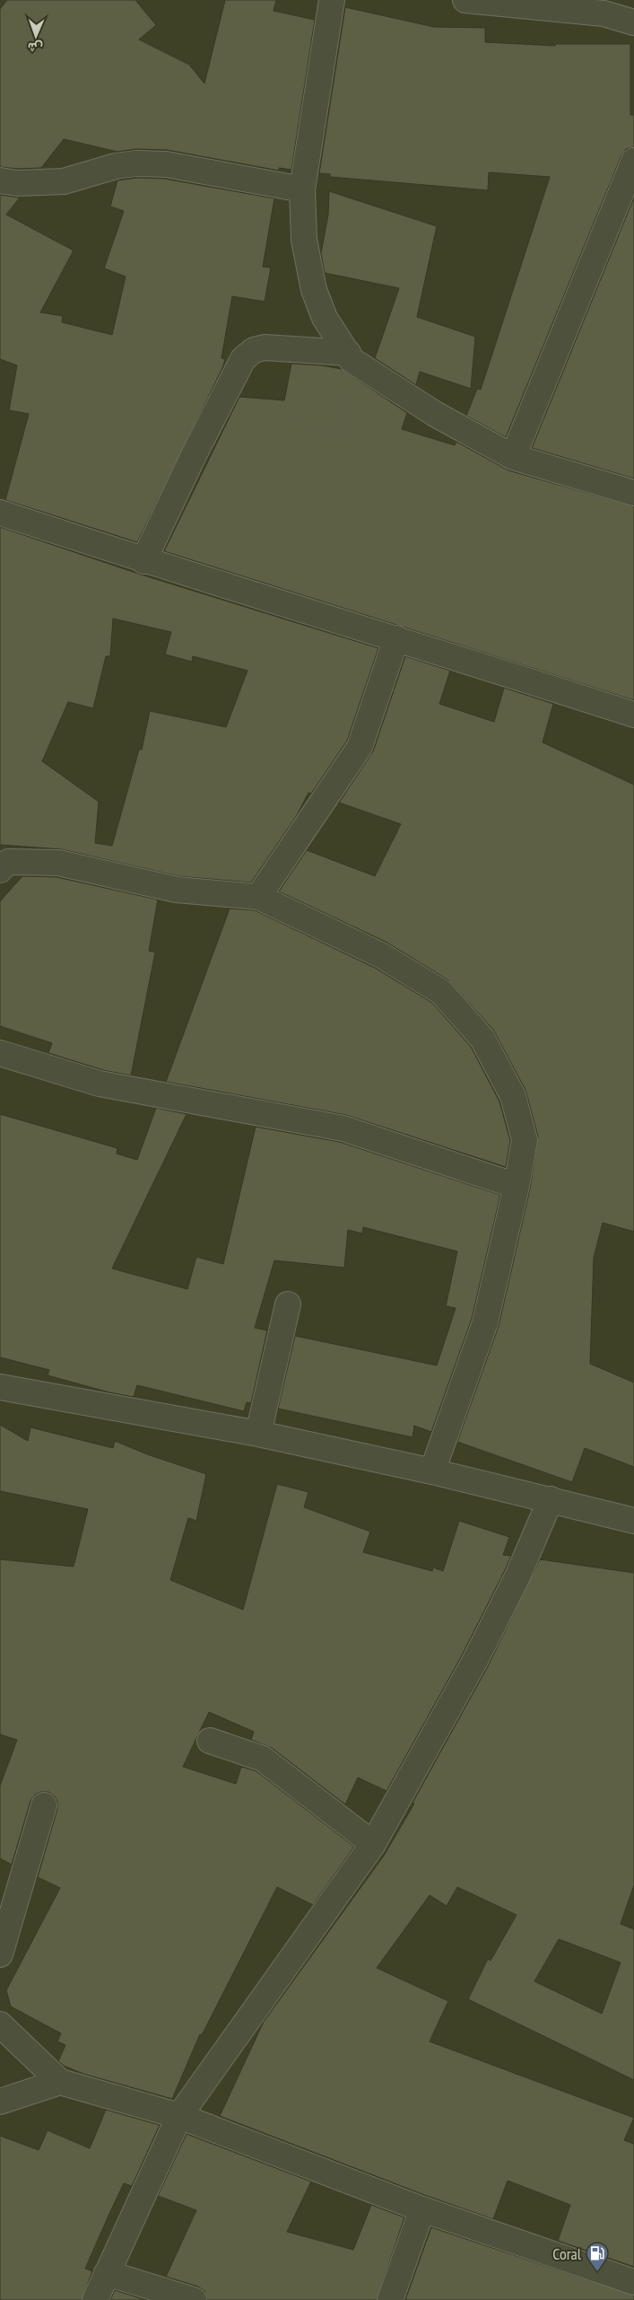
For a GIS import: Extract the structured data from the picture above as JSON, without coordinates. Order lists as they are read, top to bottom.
{
  "places": {
    "fuel station": ["Coral"]
  },
  "north": "bottom"
}
